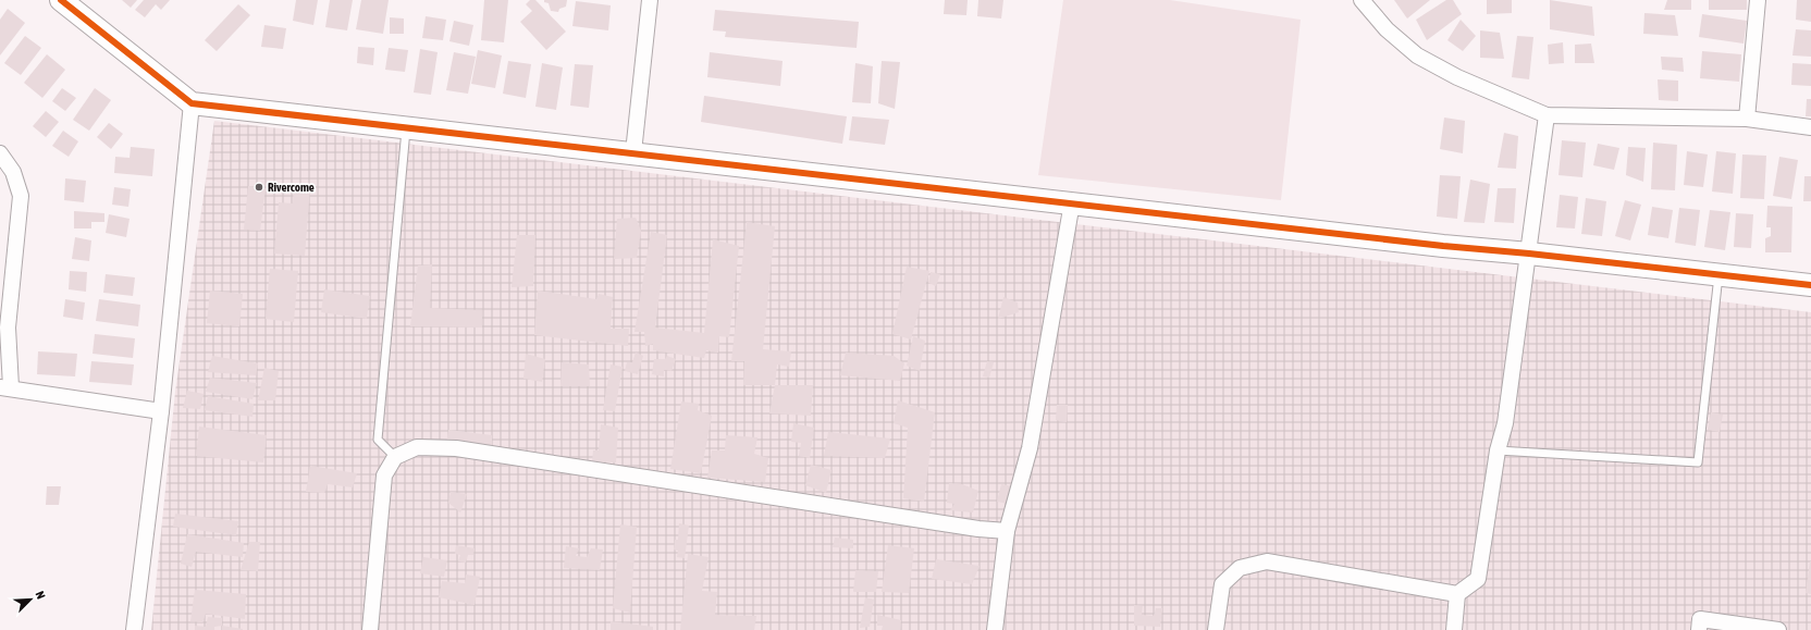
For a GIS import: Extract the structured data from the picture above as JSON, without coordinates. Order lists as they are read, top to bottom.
{
  "places": ["Rivercome"],
  "north": "top right"
}
